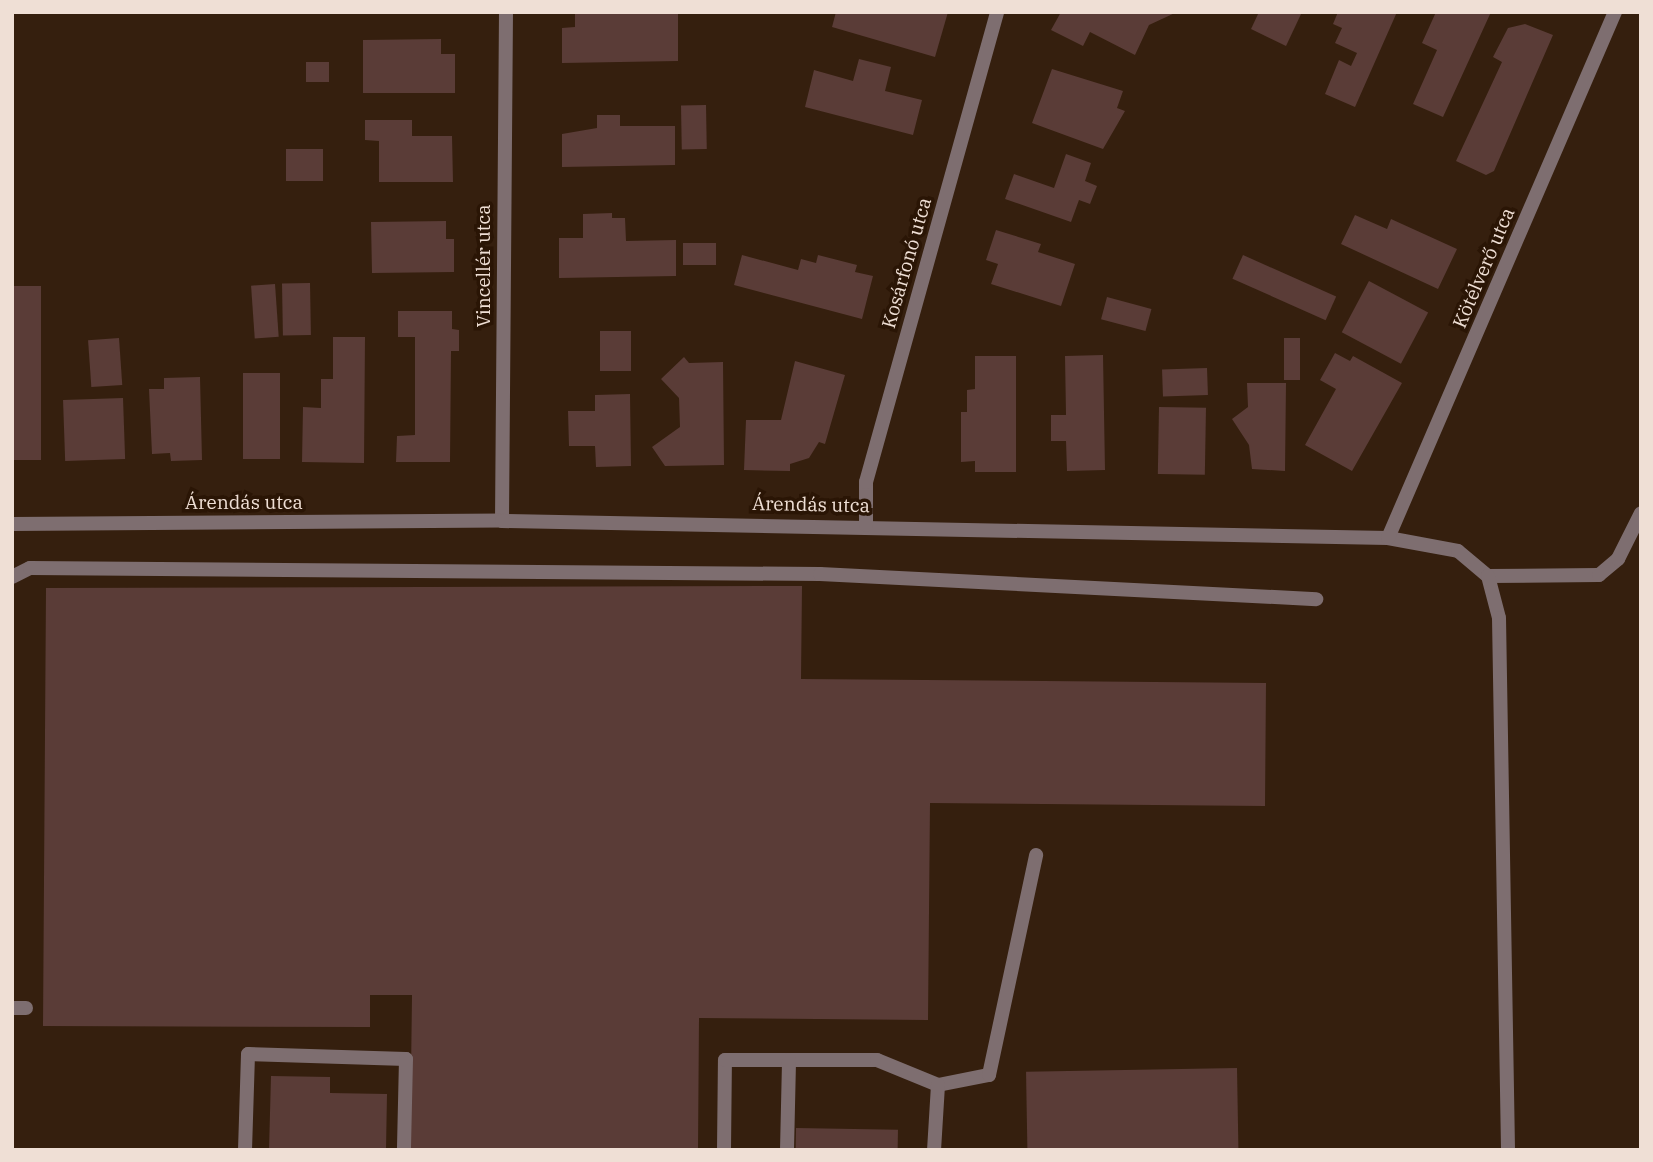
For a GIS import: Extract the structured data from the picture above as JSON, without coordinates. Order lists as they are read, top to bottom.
{
  "streets": {
    "street": [
      "Kosárfonó utca",
      "Vincellér utca",
      "Kötélverő utca",
      "Árendás utca"
    ]
  },
  "crossings": [
    ["Kosárfonó utca", "Árendás utca"],
    ["Vincellér utca", "Árendás utca"],
    ["Kötélverő utca", "Árendás utca"]
  ]
}
